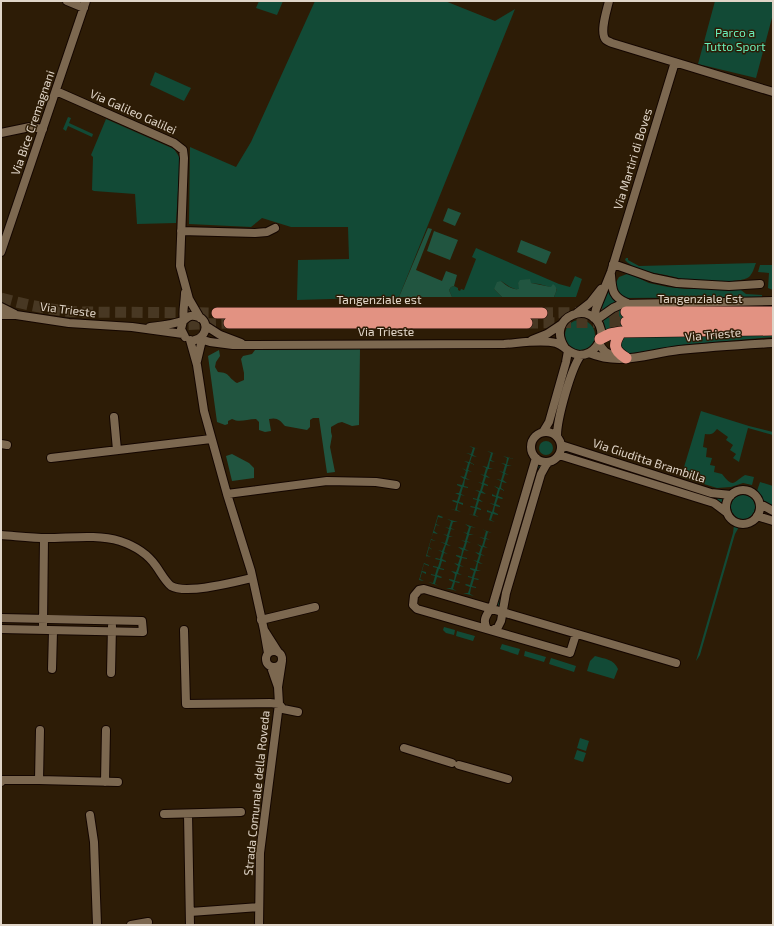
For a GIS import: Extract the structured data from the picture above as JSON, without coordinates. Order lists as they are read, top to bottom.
{
  "streets": {
    "highway": ["Tangenziale Est", "Tangenziale est"],
    "street": [
      "Via Galileo Galilei",
      "Via Bice Cremagnani",
      "Via Martiri di Boves",
      "Via Trieste",
      "Via Giuditta Brambilla",
      "Strada Comunale della Roveda"
    ]
  },
  "crossings": [
    ["Via Galileo Galilei", "Via Bice Cremagnani"],
    ["Via Galileo Galilei", "Via Trieste"],
    ["Via Martiri di Boves", "Tangenziale Est"],
    ["Via Martiri di Boves", "Via Trieste"]
  ],
  "parks": ["Parco a Tutto Sport"]
}
